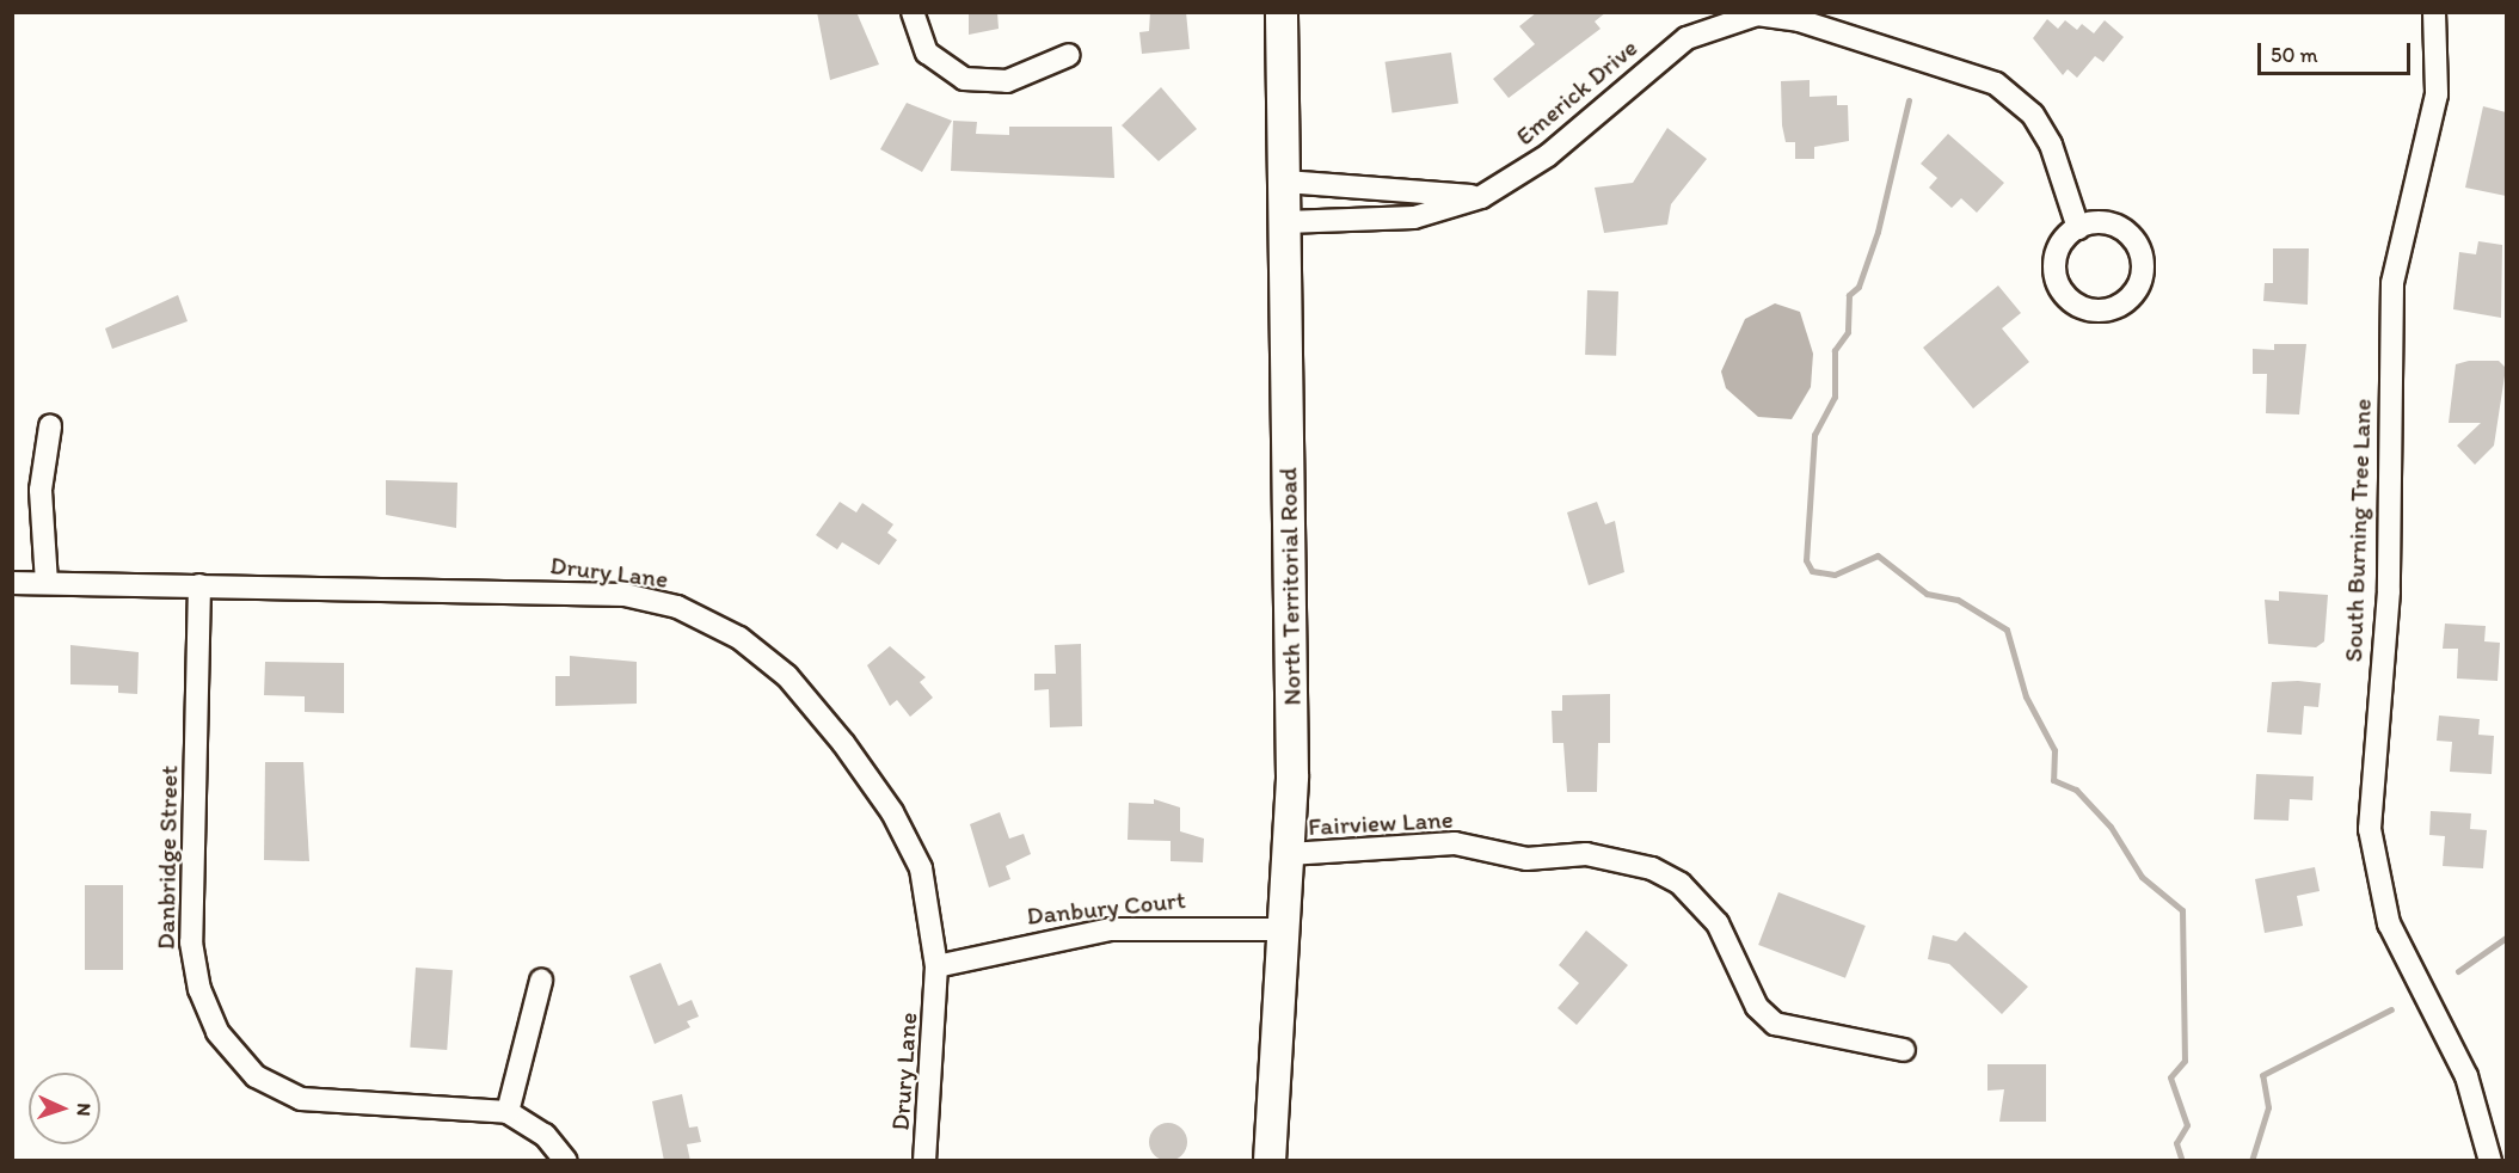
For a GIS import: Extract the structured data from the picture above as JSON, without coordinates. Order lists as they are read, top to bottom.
{
  "streets": {
    "main road": ["North Territorial Road"],
    "street": [
      "Emerick Drive",
      "South Burning Tree Lane",
      "Drury Lane",
      "Fairview Lane",
      "Danbridge Street",
      "Danbury Court"
    ]
  },
  "crossings": [
    ["Emerick Drive", "North Territorial Road"],
    ["Drury Lane", "Danbridge Street"],
    ["Drury Lane", "Danbury Court"],
    ["North Territorial Road", "Fairview Lane"],
    ["North Territorial Road", "Danbury Court"]
  ],
  "scale_bar": "50 m",
  "north": "right"
}
